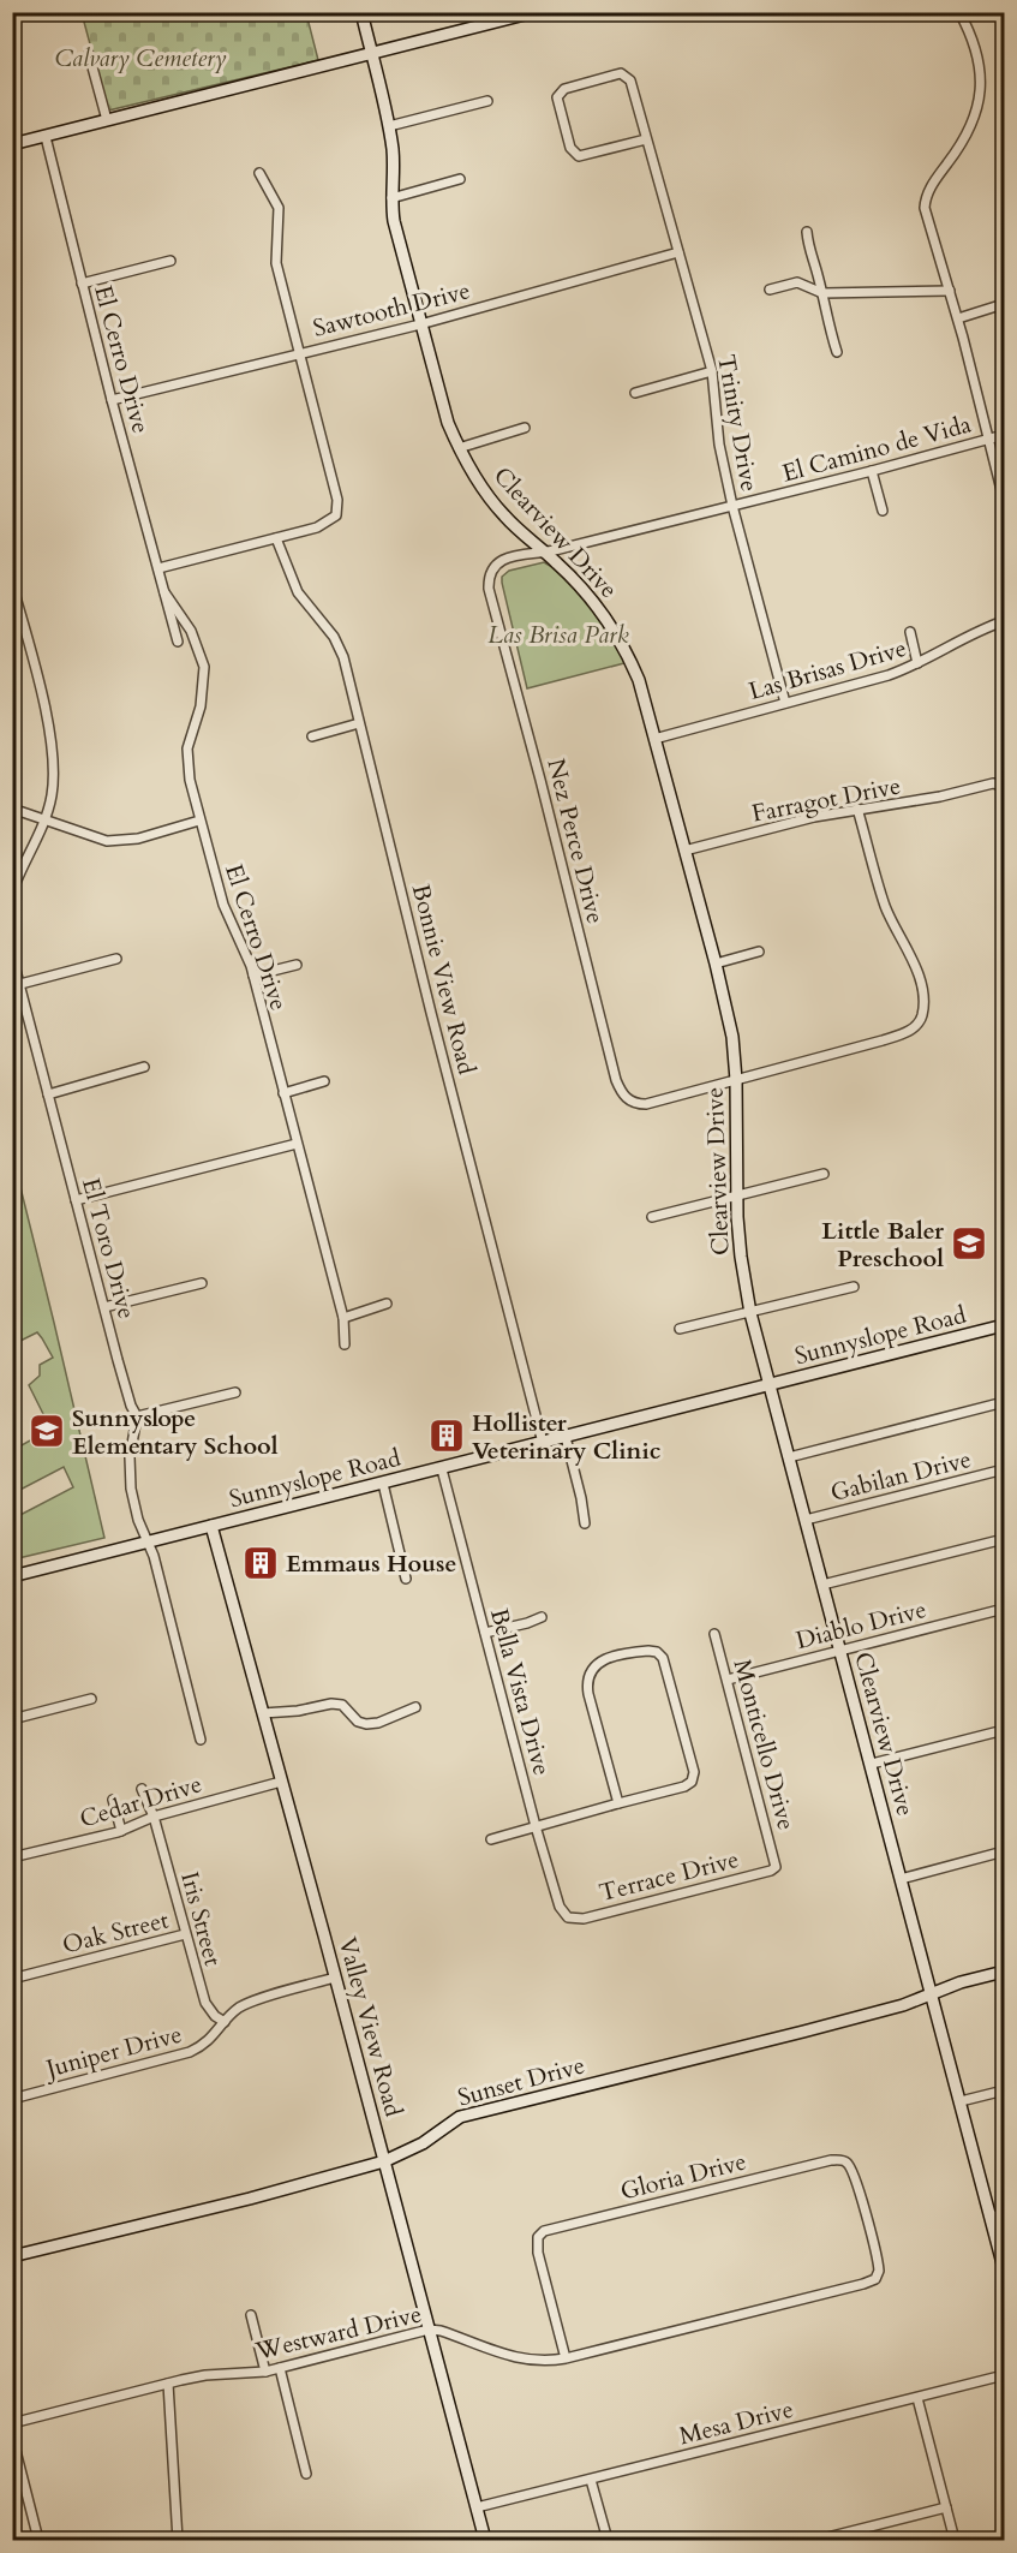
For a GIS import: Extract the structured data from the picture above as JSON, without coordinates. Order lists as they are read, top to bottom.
{
  "streets": {
    "street": [
      "Sawtooth Drive",
      "El Cerro Drive",
      "Trinity Drive",
      "El Camino de Vida",
      "Clearview Drive",
      "Las Brisas Drive",
      "Farragot Drive",
      "Nez Perce Drive",
      "Bonnie View Road",
      "El Toro Drive",
      "Sunnyslope Road",
      "Gabilan Drive",
      "Diablo Drive",
      "Bella Vista Drive",
      "Monticello Drive",
      "Cedar Drive",
      "Terrace Drive",
      "Iris Street",
      "Oak Street",
      "Valley View Road",
      "Juniper Drive",
      "Sunset Drive",
      "Gloria Drive",
      "Westward Drive",
      "Mesa Drive"
    ]
  },
  "crossings": [
    ["Sawtooth Drive", "El Cerro Drive"],
    ["Sawtooth Drive", "Trinity Drive"],
    ["Sawtooth Drive", "Clearview Drive"],
    ["Trinity Drive", "El Camino de Vida"],
    ["Trinity Drive", "Las Brisas Drive"],
    ["El Camino de Vida", "Clearview Drive"],
    ["El Camino de Vida", "Nez Perce Drive"],
    ["Clearview Drive", "Las Brisas Drive"],
    ["Clearview Drive", "Farragot Drive"],
    ["Clearview Drive", "Nez Perce Drive"],
    ["Clearview Drive", "Sunnyslope Road"],
    ["Clearview Drive", "Gabilan Drive"],
    ["Clearview Drive", "Diablo Drive"],
    ["Clearview Drive", "Sunset Drive"],
    ["Bonnie View Road", "Sunnyslope Road"],
    ["El Toro Drive", "Sunnyslope Road"],
    ["Sunnyslope Road", "Bella Vista Drive"],
    ["Sunnyslope Road", "Valley View Road"],
    ["Diablo Drive", "Monticello Drive"],
    ["Bella Vista Drive", "Terrace Drive"],
    ["Monticello Drive", "Terrace Drive"],
    ["Cedar Drive", "Iris Street"],
    ["Cedar Drive", "Valley View Road"],
    ["Iris Street", "Oak Street"],
    ["Iris Street", "Juniper Drive"],
    ["Valley View Road", "Juniper Drive"],
    ["Valley View Road", "Sunset Drive"],
    ["Valley View Road", "Westward Drive"],
    ["Valley View Road", "Mesa Drive"],
    ["Gloria Drive", "Westward Drive"]
  ],
  "parks": ["Calvary Cemetery", "Las Brisa Park"],
  "places": {
    "school or university": ["Little Baler Preschool", "Sunnyslope Elementary School"],
    "building": ["Hollister Veterinary Clinic", "Emmaus House"]
  }
}
